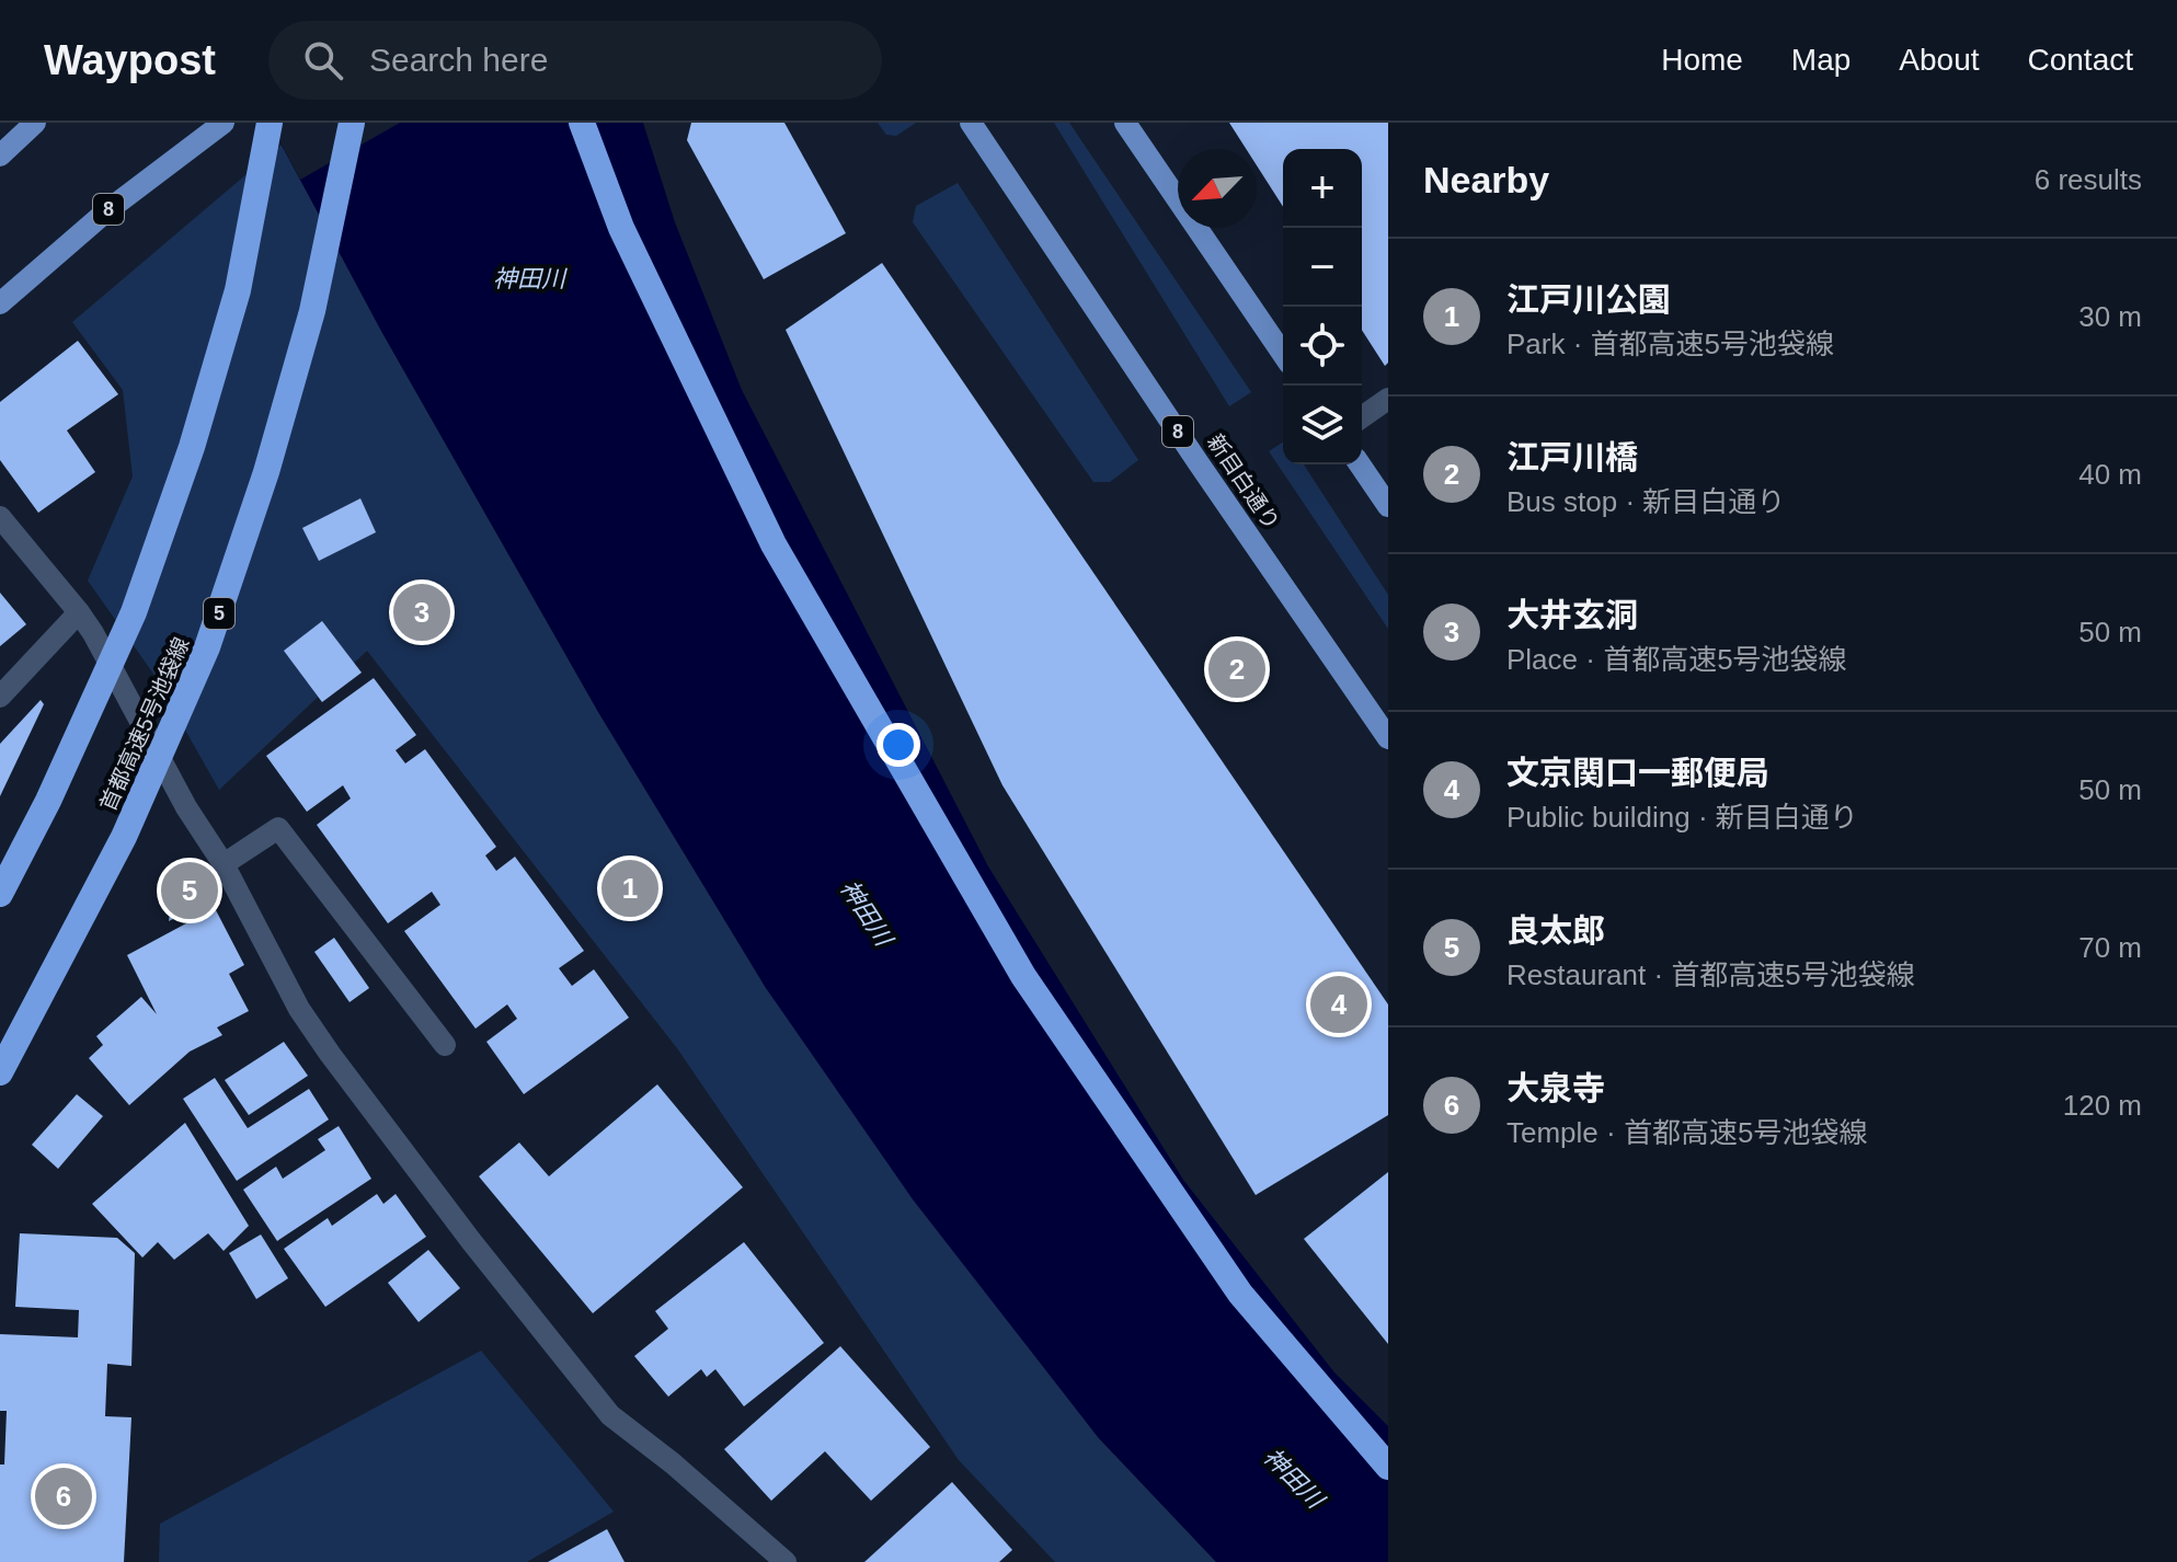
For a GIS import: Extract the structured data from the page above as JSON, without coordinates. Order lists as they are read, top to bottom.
{
  "streets": {
    "highway": ["5", "首都高速5号池袋線"],
    "main road": ["8", "新目白通り"]
  },
  "water": ["神田川"],
  "north": "bottom left",
  "page": {
    "header": "Waypost",
    "search": "Search here",
    "nav": [
      "Home",
      "Map",
      "About",
      "Contact"
    ],
    "heading": ["Nearby", "6 results"],
    "map_buttons": ["+", "−"],
    "list": [
      {
        "mark": "1",
        "name": "江戸川公園",
        "note": "Park · 首都高速5号池袋線",
        "value": "30 m"
      },
      {
        "mark": "2",
        "name": "江戸川橋",
        "note": "Bus stop · 新目白通り",
        "value": "40 m"
      },
      {
        "mark": "3",
        "name": "大井玄洞",
        "note": "Place · 首都高速5号池袋線",
        "value": "50 m"
      },
      {
        "mark": "4",
        "name": "文京関口一郵便局",
        "note": "Public building · 新目白通り",
        "value": "50 m"
      },
      {
        "mark": "5",
        "name": "良太郎",
        "note": "Restaurant · 首都高速5号池袋線",
        "value": "70 m"
      },
      {
        "mark": "6",
        "name": "大泉寺",
        "note": "Temple · 首都高速5号池袋線",
        "value": "120 m"
      }
    ],
    "pins": [
      "3",
      "2",
      "1",
      "5",
      "4",
      "6"
    ]
  }
}
